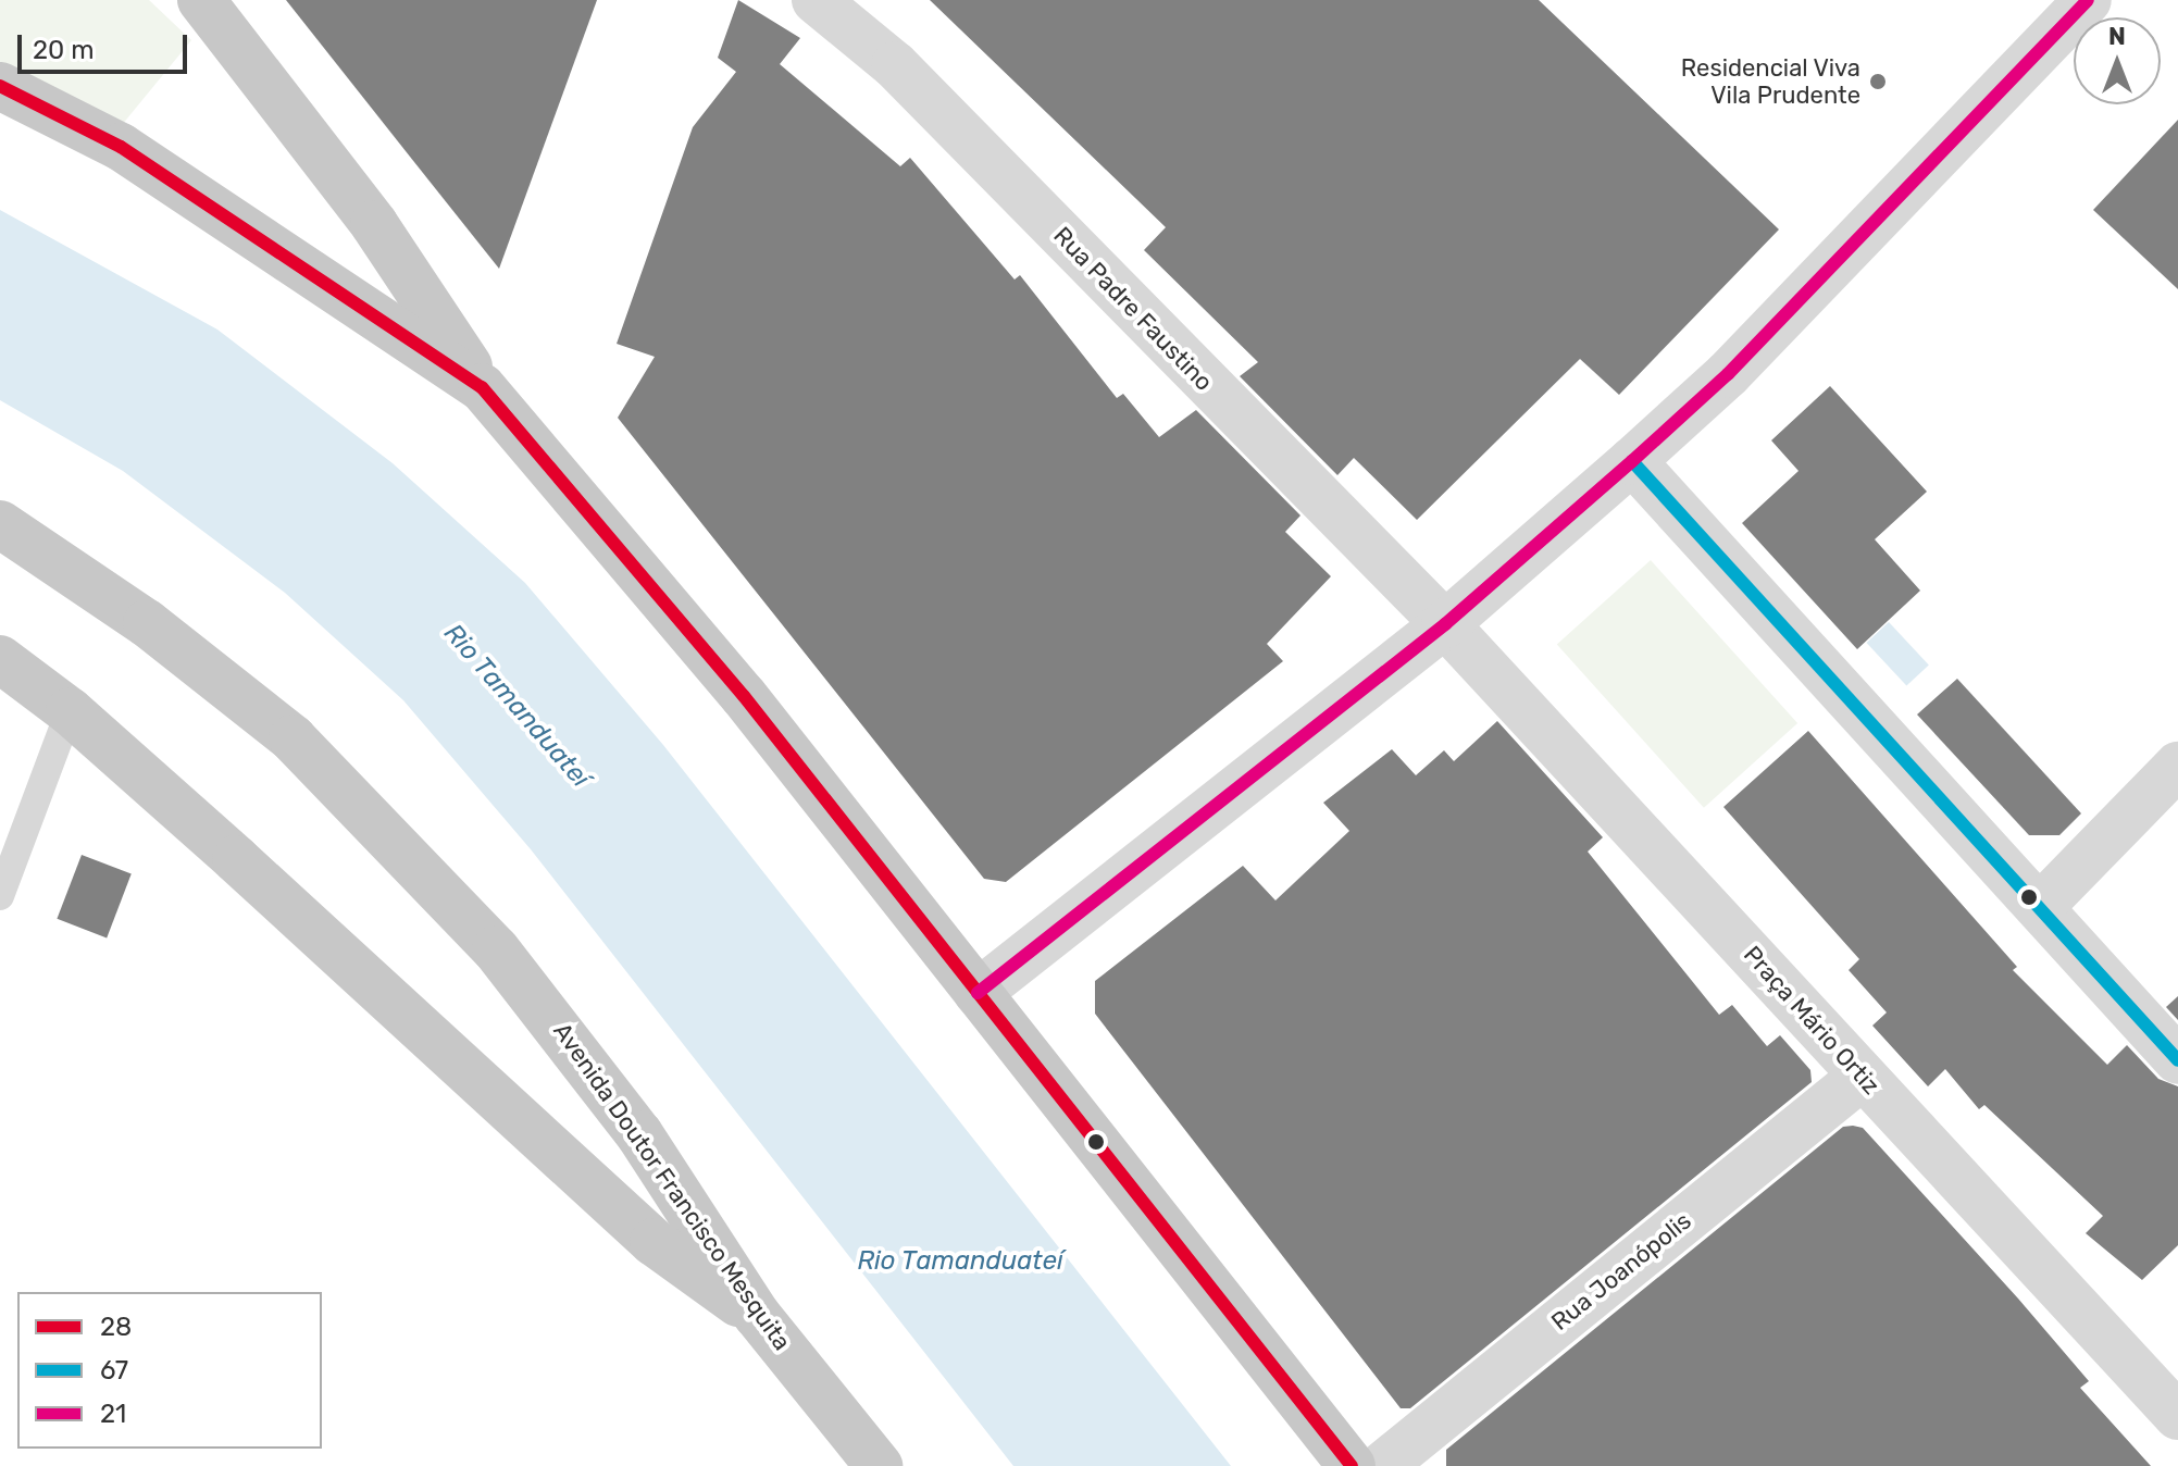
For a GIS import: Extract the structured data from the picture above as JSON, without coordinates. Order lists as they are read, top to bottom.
{
  "streets": {
    "highway": ["Avenida Doutor Francisco Mesquita"],
    "street": ["Rua Padre Faustino", "Praça Mário Ortiz", "Rua Joanópolis"]
  },
  "crossings": [
    ["Rua Padre Faustino", "Praça Mário Ortiz"],
    ["Praça Mário Ortiz", "Rua Joanópolis"]
  ],
  "water": ["Rio Tamanduateí"],
  "places": ["Residencial Viva Vila Prudente"],
  "lines": ["transit line 21", "transit line 28", "transit line 67"],
  "legend": ["28", "67", "21"],
  "scale_bar": "20 m",
  "north": "top"
}
